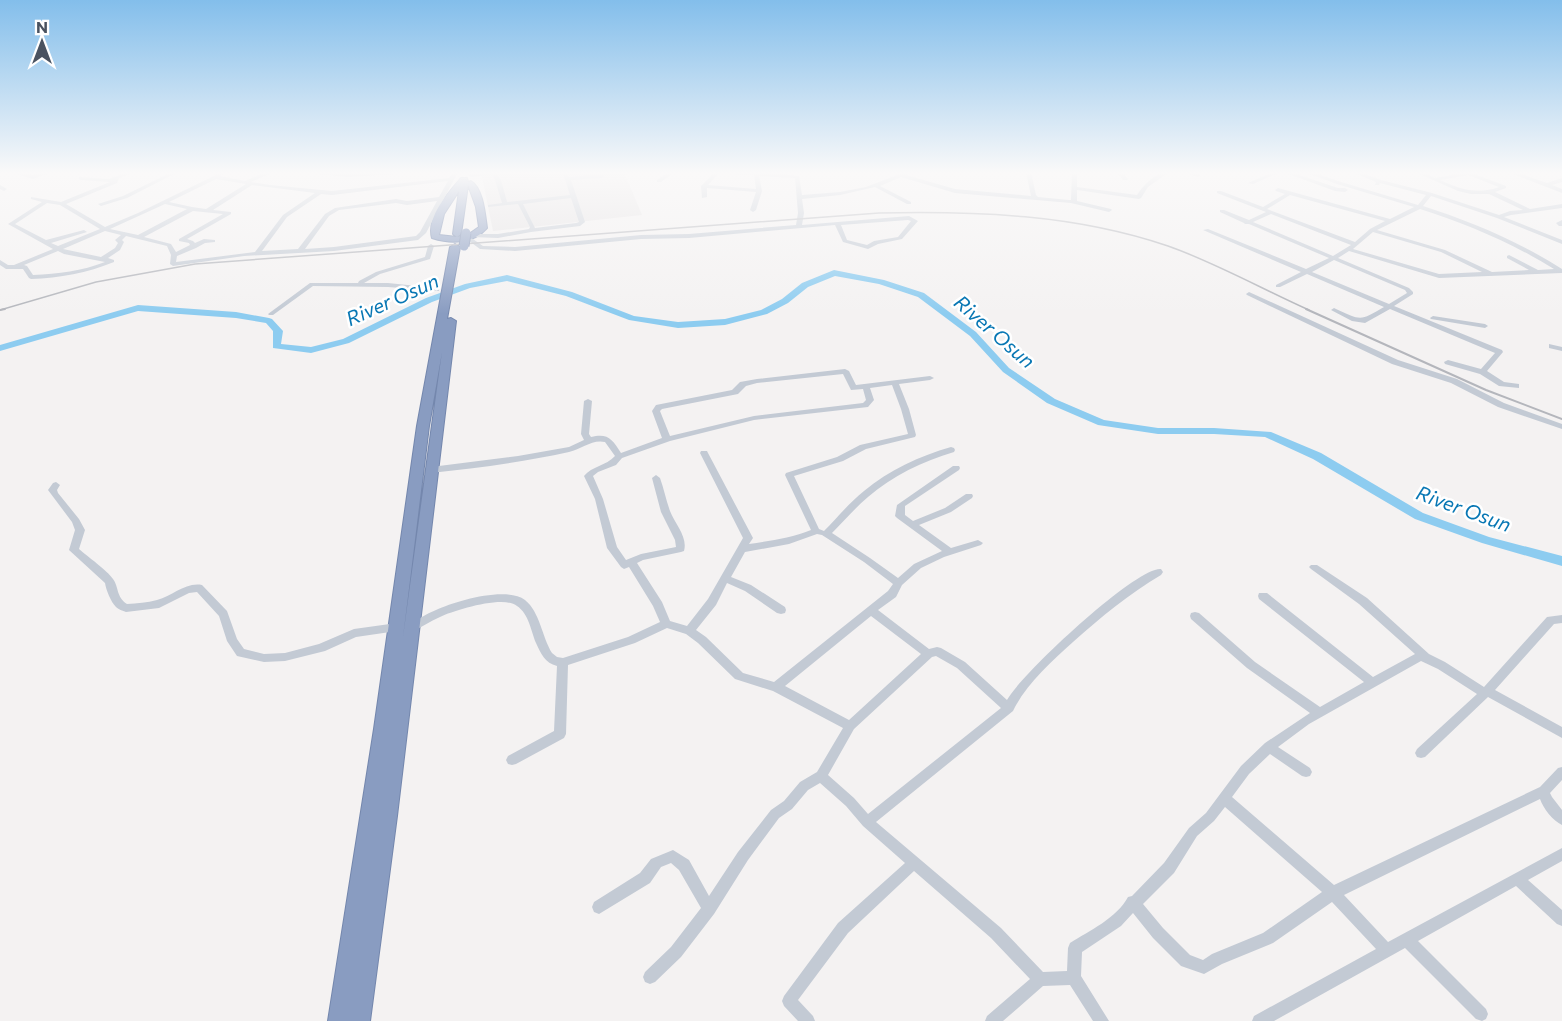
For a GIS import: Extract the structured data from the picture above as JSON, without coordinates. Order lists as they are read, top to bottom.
{
  "water": ["River Osun"],
  "north": "top"
}
